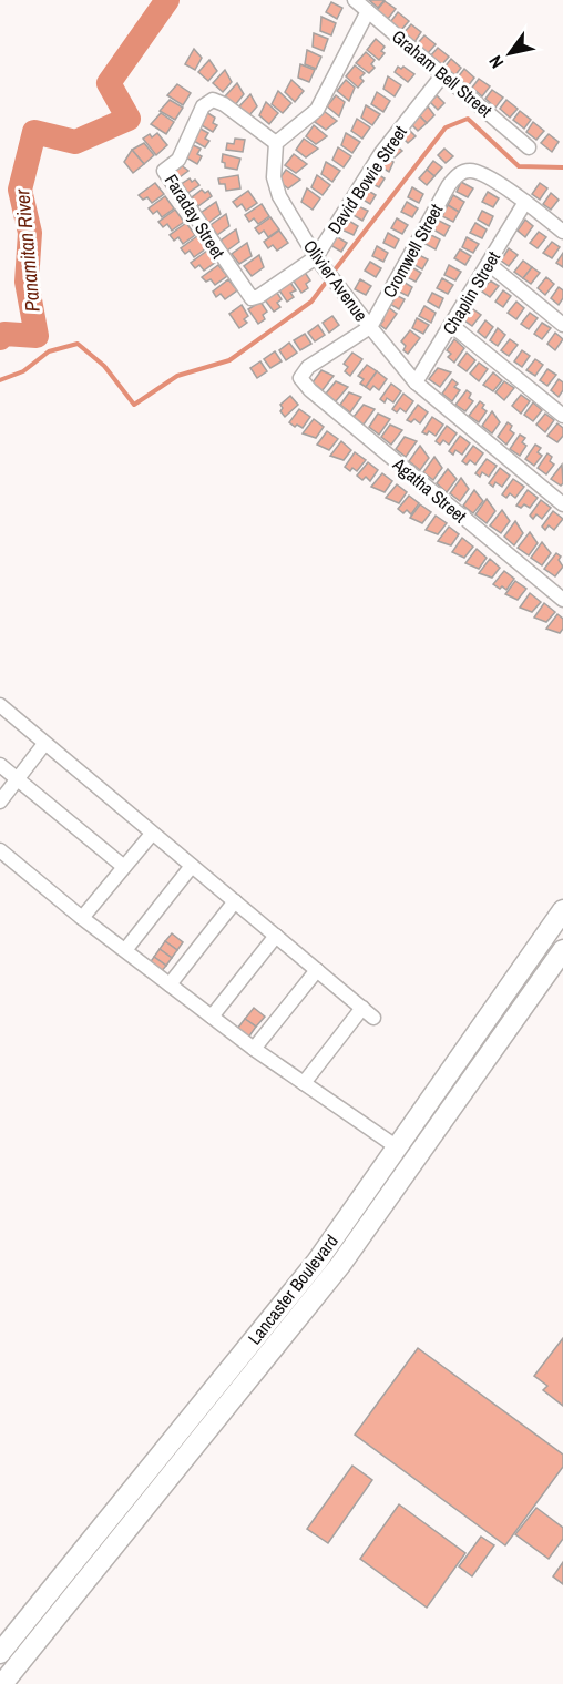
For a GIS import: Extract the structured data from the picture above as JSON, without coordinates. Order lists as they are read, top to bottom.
{
  "streets": {
    "main road": ["Lancaster Boulevard"],
    "street": [
      "Graham Bell Street",
      "David Bowie Street",
      "Faraday Street",
      "Cromwell Street",
      "Olivier Avenue",
      "Chaplin Street",
      "Agatha Street"
    ]
  },
  "crossings": [
    ["Graham Bell Street", "David Bowie Street"],
    ["David Bowie Street", "Faraday Street"],
    ["David Bowie Street", "Olivier Avenue"],
    ["Faraday Street", "Olivier Avenue"],
    ["Cromwell Street", "Olivier Avenue"],
    ["Cromwell Street", "Chaplin Street"],
    ["Cromwell Street", "Agatha Street"],
    ["Olivier Avenue", "Chaplin Street"]
  ],
  "water": ["Panamitan River"],
  "north": "bottom left"
}
